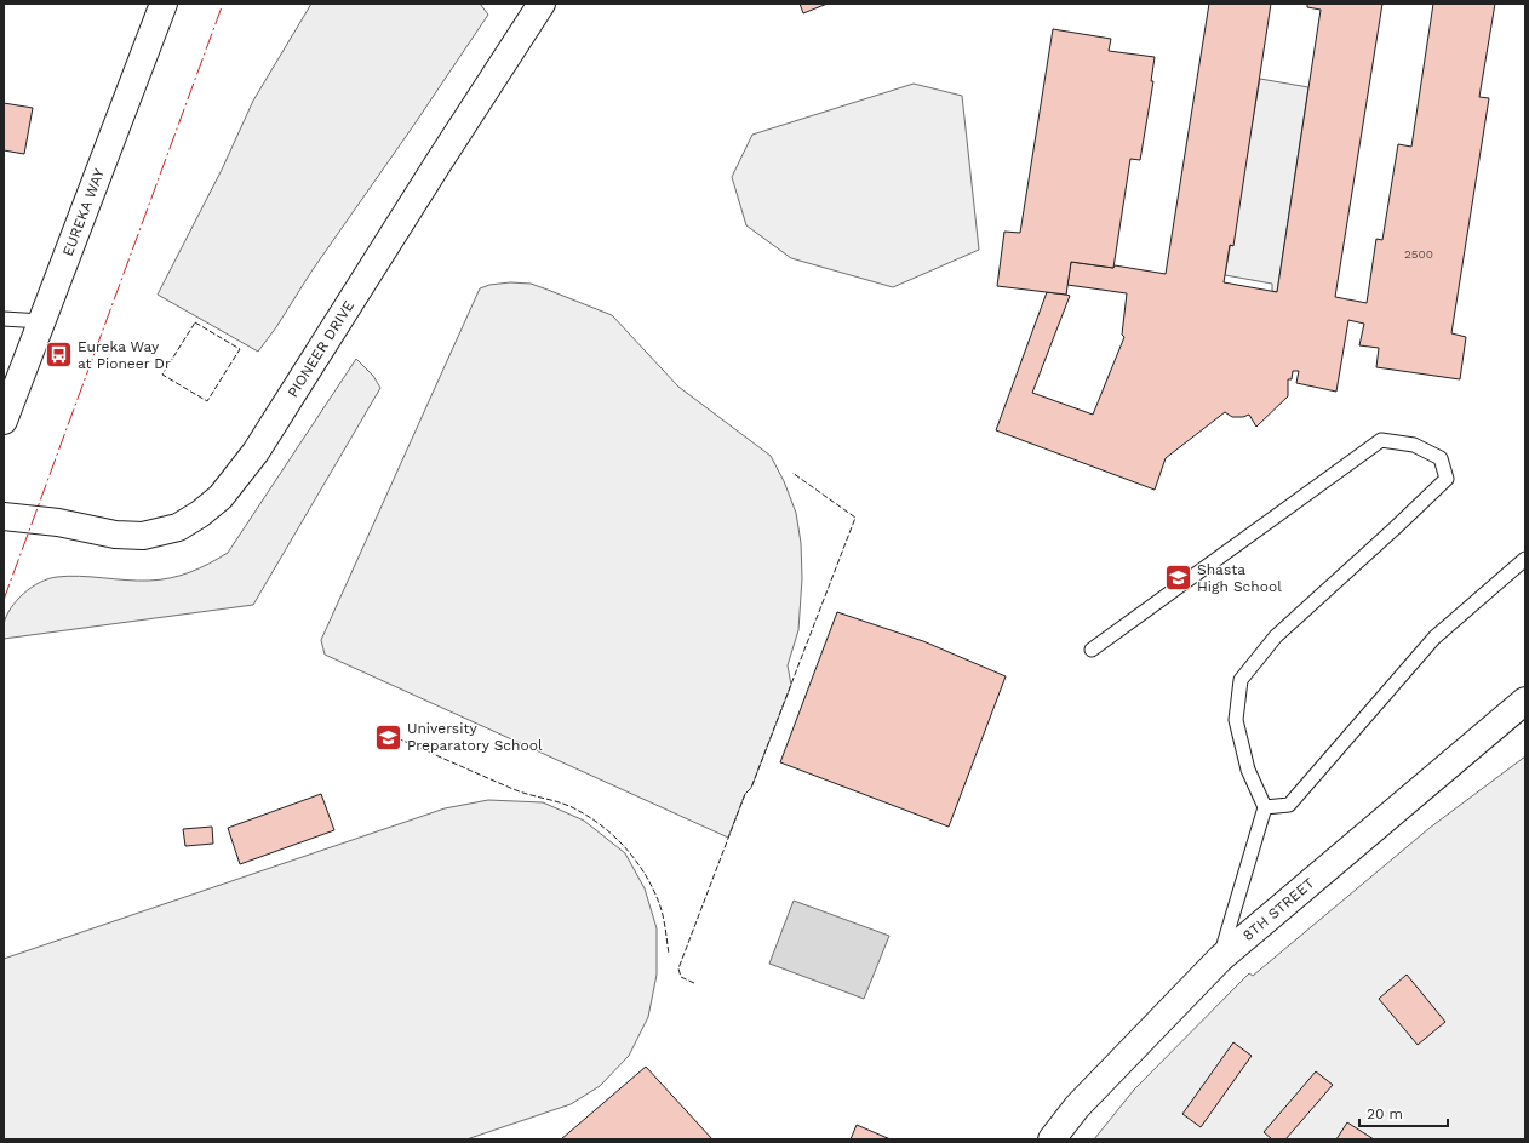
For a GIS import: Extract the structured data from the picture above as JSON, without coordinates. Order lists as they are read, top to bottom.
{
  "streets": {
    "main road": ["EUREKA WAY", "PIONEER DRIVE", "8TH STREET"]
  },
  "places": {
    "bus stop": ["Eureka Way at Pioneer Dr"],
    "school or university": ["Shasta High School", "University Preparatory School"]
  },
  "house_numbers": ["2500"],
  "scale_bar": "20 m"
}
